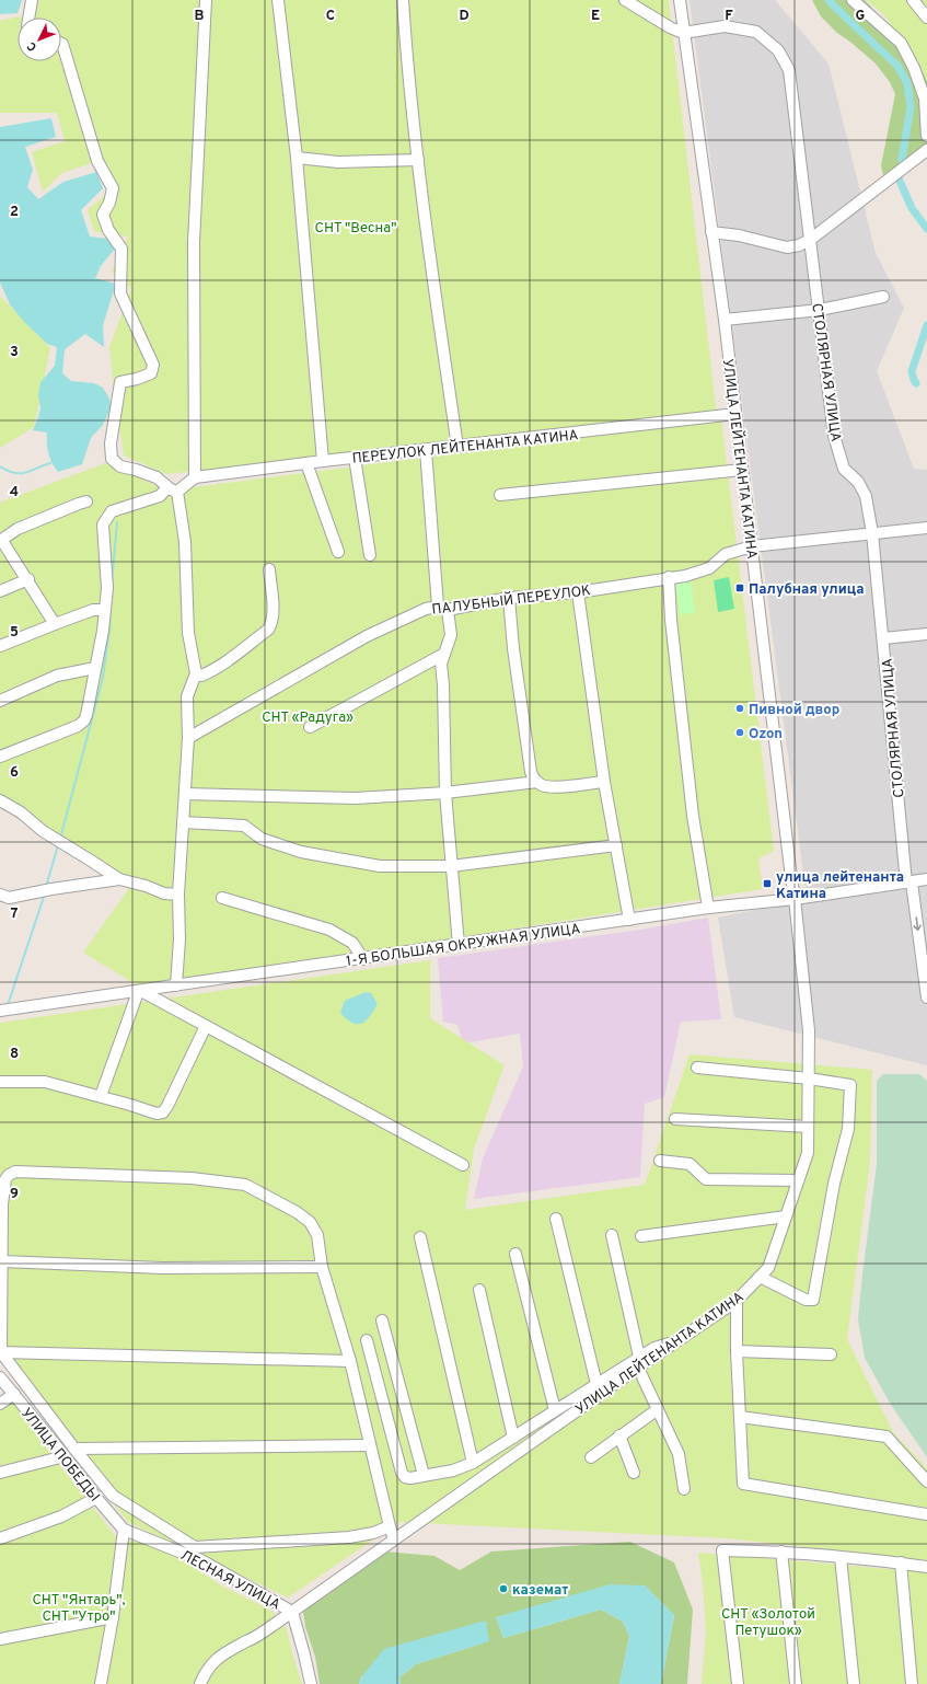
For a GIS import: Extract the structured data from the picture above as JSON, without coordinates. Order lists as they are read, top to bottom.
{
  "streets": {
    "street": [
      "СТОЛЯРНАЯ УЛИЦА",
      "ПЕРЕУЛОК ЛЕЙТЕНАНТА КАТИНА",
      "УЛИЦА ЛЕЙТЕНАНТА КАТИНА",
      "ПАЛУБНЫЙ ПЕРЕУЛОК",
      "1-Я БОЛЬШАЯ ОКРУЖНАЯ УЛИЦА",
      "УЛИЦА ПОБЕДЫ",
      "ЛЕСНАЯ УЛИЦА"
    ]
  },
  "crossings": [
    ["СТОЛЯРНАЯ УЛИЦА", "УЛИЦА ЛЕЙТЕНАНТА КАТИНА"],
    ["СТОЛЯРНАЯ УЛИЦА", "1-Я БОЛЬШАЯ ОКРУЖНАЯ УЛИЦА"],
    ["ПЕРЕУЛОК ЛЕЙТЕНАНТА КАТИНА", "УЛИЦА ЛЕЙТЕНАНТА КАТИНА"],
    ["УЛИЦА ЛЕЙТЕНАНТА КАТИНА", "ПАЛУБНЫЙ ПЕРЕУЛОК"],
    ["УЛИЦА ЛЕЙТЕНАНТА КАТИНА", "1-Я БОЛЬШАЯ ОКРУЖНАЯ УЛИЦА"],
    ["УЛИЦА ЛЕЙТЕНАНТА КАТИНА", "ЛЕСНАЯ УЛИЦА"],
    ["УЛИЦА ПОБЕДЫ", "ЛЕСНАЯ УЛИЦА"]
  ],
  "parks": [
    "СНТ \"Весна\"",
    "СНТ «Радуга»",
    "СНТ \"Янтарь\", СНТ \"Утро\"",
    "СНТ «Золотой Петушок»"
  ],
  "places": {
    "transit": ["Палубная улица", "улица лейтенанта Катина"],
    "other": ["Пивной двор", "Ozon", "каземат"]
  },
  "north": "bottom left",
  "grid": {
    "columns": [
      "B",
      "C",
      "D",
      "E",
      "F",
      "G"
    ],
    "rows": [
      "2",
      "3",
      "4",
      "5",
      "6",
      "7",
      "8",
      "9"
    ]
  }
}
